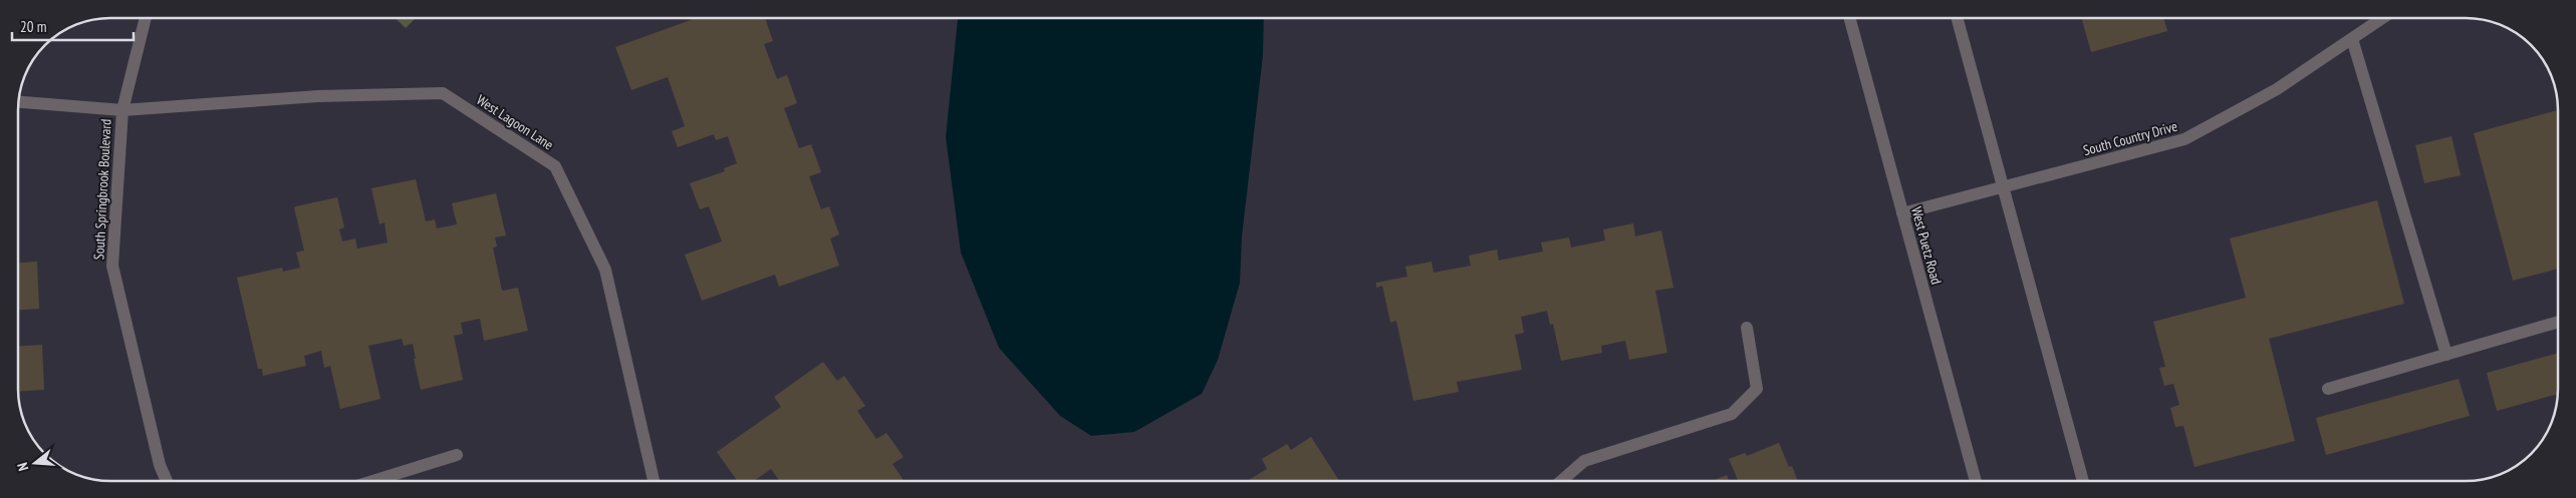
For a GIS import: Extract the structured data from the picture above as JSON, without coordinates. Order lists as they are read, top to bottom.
{
  "streets": {
    "street": [
      "West Lagoon Lane",
      "South Country Drive",
      "South Springbrook Boulevard",
      "West Puetz Road"
    ]
  },
  "crossings": [
    ["West Lagoon Lane", "South Springbrook Boulevard"],
    ["South Country Drive", "West Puetz Road"]
  ],
  "scale_bar": "20 m",
  "north": "left"
}
